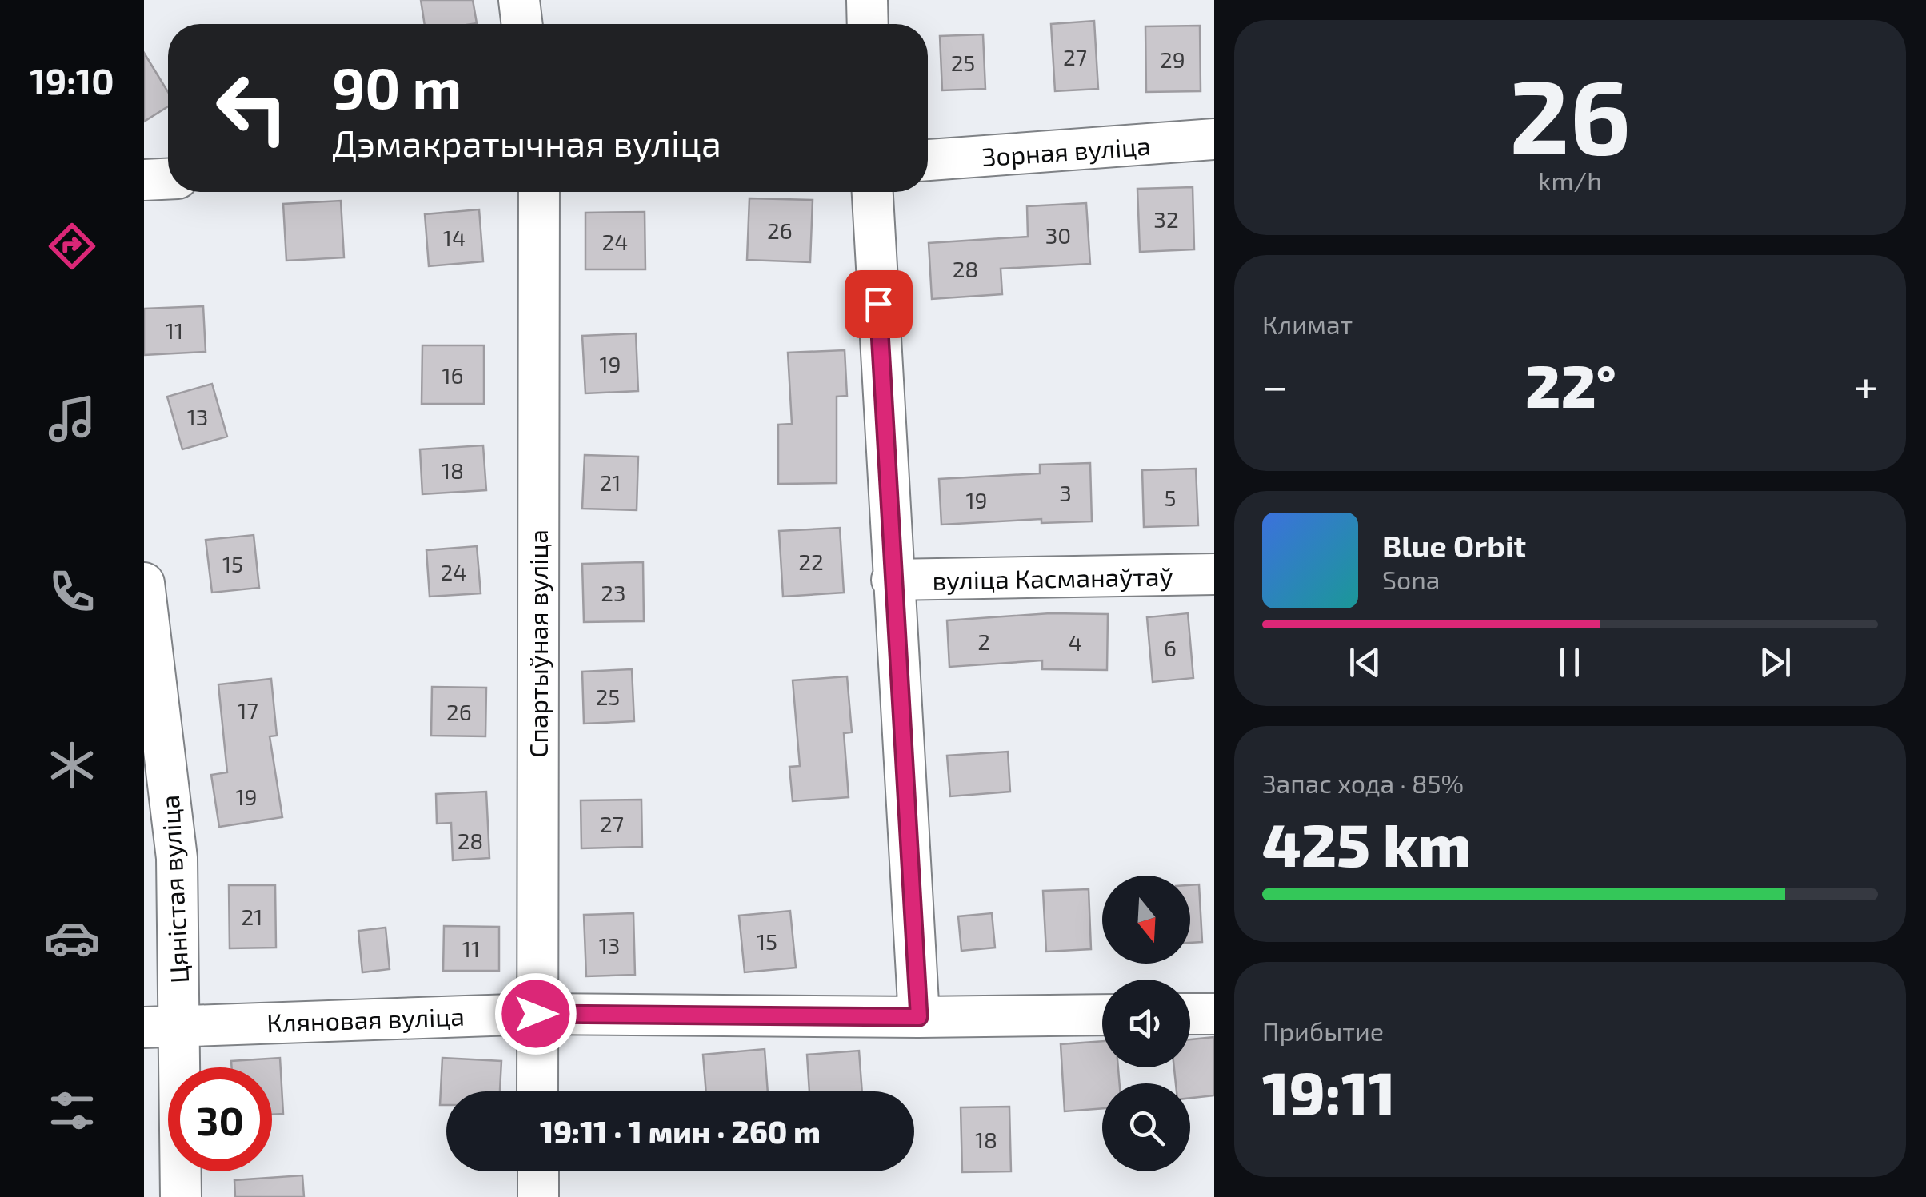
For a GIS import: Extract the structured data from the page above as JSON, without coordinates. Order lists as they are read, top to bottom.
{
  "streets": {
    "street": [
      "Зорная вуліца",
      "вуліца Касманаўтаў",
      "Спартыўная вуліца",
      "Цяністая вуліца",
      "Кляновая вуліца"
    ]
  },
  "crossings": [
    ["Спартыўная вуліца", "Кляновая вуліца"],
    ["Цяністая вуліца", "Кляновая вуліца"]
  ],
  "house_numbers": [
    "27",
    "29",
    "25",
    "32",
    "26",
    "30",
    "14",
    "24",
    "28",
    "11",
    "19",
    "16",
    "13",
    "18",
    "21",
    "3",
    "5",
    "19",
    "22",
    "15",
    "24",
    "23",
    "2",
    "4",
    "6",
    "25",
    "17",
    "26",
    "19",
    "27",
    "28",
    "21",
    "15",
    "13",
    "11",
    "18"
  ],
  "north": "bottom",
  "page": {
    "tabs": "19:10",
    "tile": [
      ["26", "km/h"],
      "Климат",
      ["Запас хода · 85%", "425 km"],
      ["Прибытие", "19:11"]
    ],
    "turn": ["90 m", "Дэмакратычная вуліца"],
    "heat": ["−", "22°", "+"],
    "song": ["Blue Orbit", "Sona"],
    "limit": "30",
    "trip": "19:11 · 1 мин · 260 m"
  }
}
